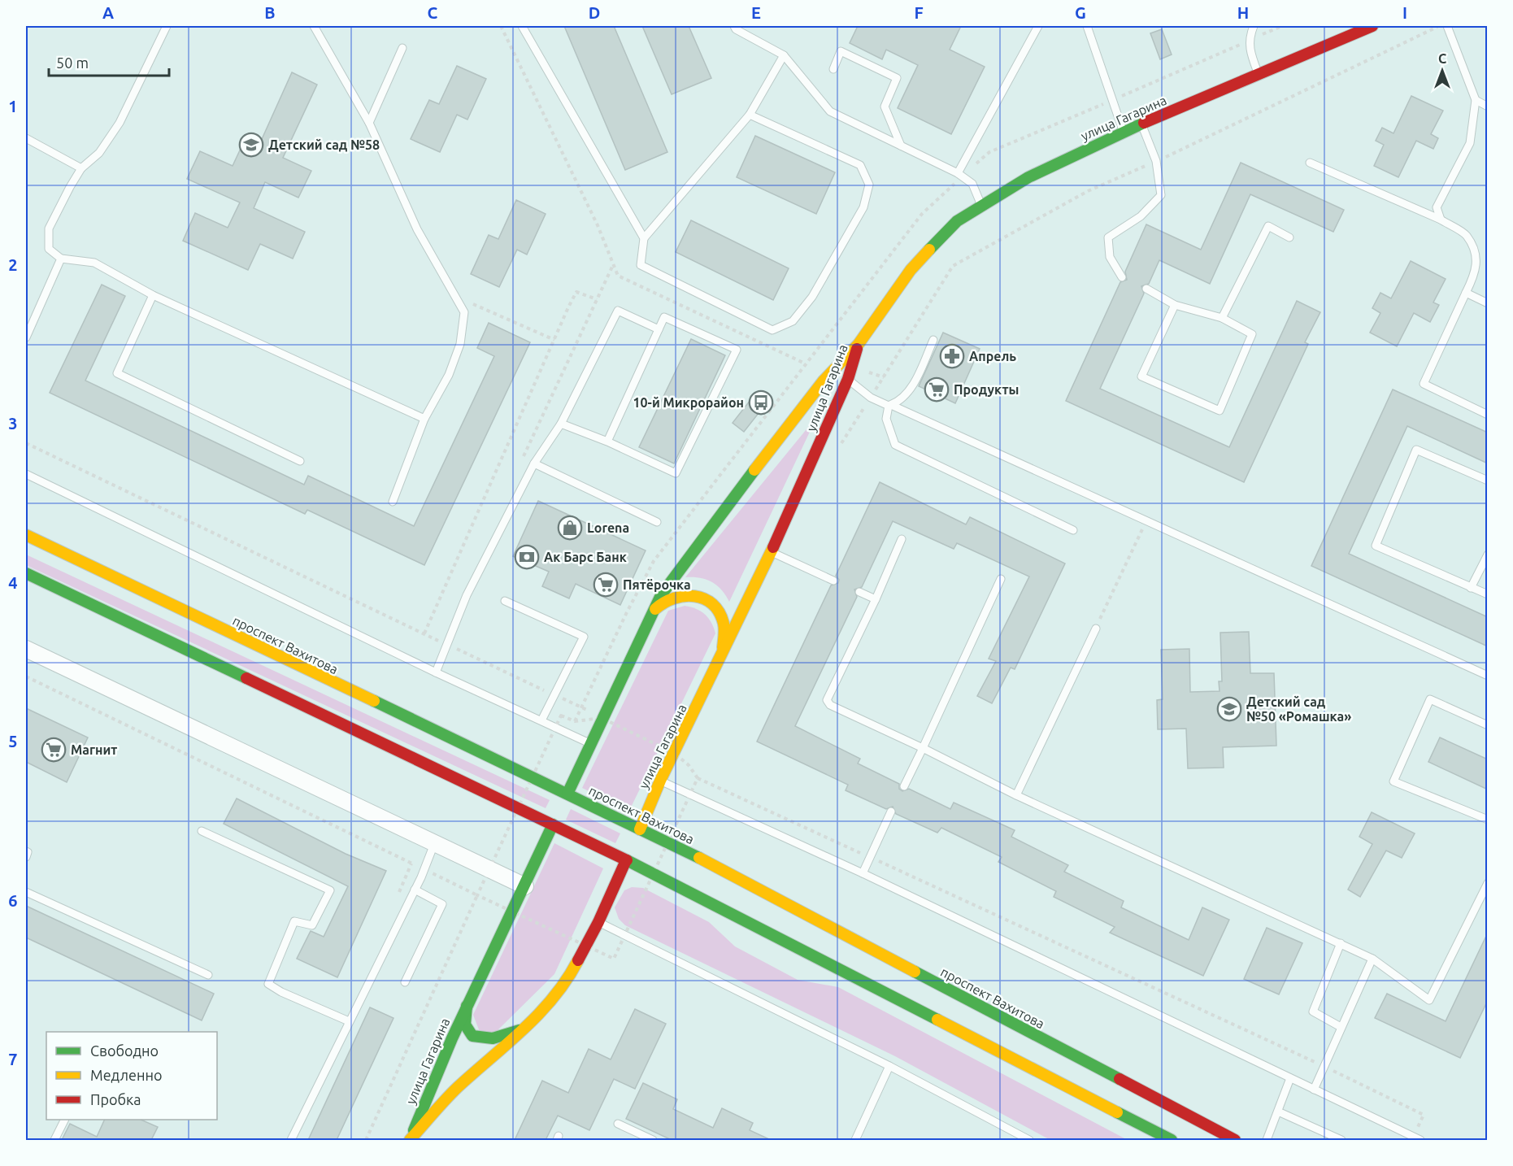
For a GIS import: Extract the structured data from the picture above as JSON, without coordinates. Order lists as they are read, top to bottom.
{
  "streets": {
    "main road": ["улица Гагарина", "проспект Вахитова"]
  },
  "crossings": [
    ["улица Гагарина", "проспект Вахитова"]
  ],
  "places": {
    "school or university": ["Детский сад №58", "Детский сад №50 «Ромашка»"],
    "pharmacy": ["Апрель"],
    "supermarket": ["Продукты", "Пятёрочка", "Магнит"],
    "bus stop": ["10-й Микрорайон"],
    "shop": ["Lorena"],
    "bank": ["Ак Барс Банк"]
  },
  "legend": ["Свободно", "Медленно", "Пробка"],
  "scale_bar": "50 m",
  "north": "top",
  "grid": {
    "columns": [
      "A",
      "B",
      "C",
      "D",
      "E",
      "F",
      "G",
      "H",
      "I"
    ],
    "rows": [
      "1",
      "2",
      "3",
      "4",
      "5",
      "6",
      "7"
    ]
  }
}
